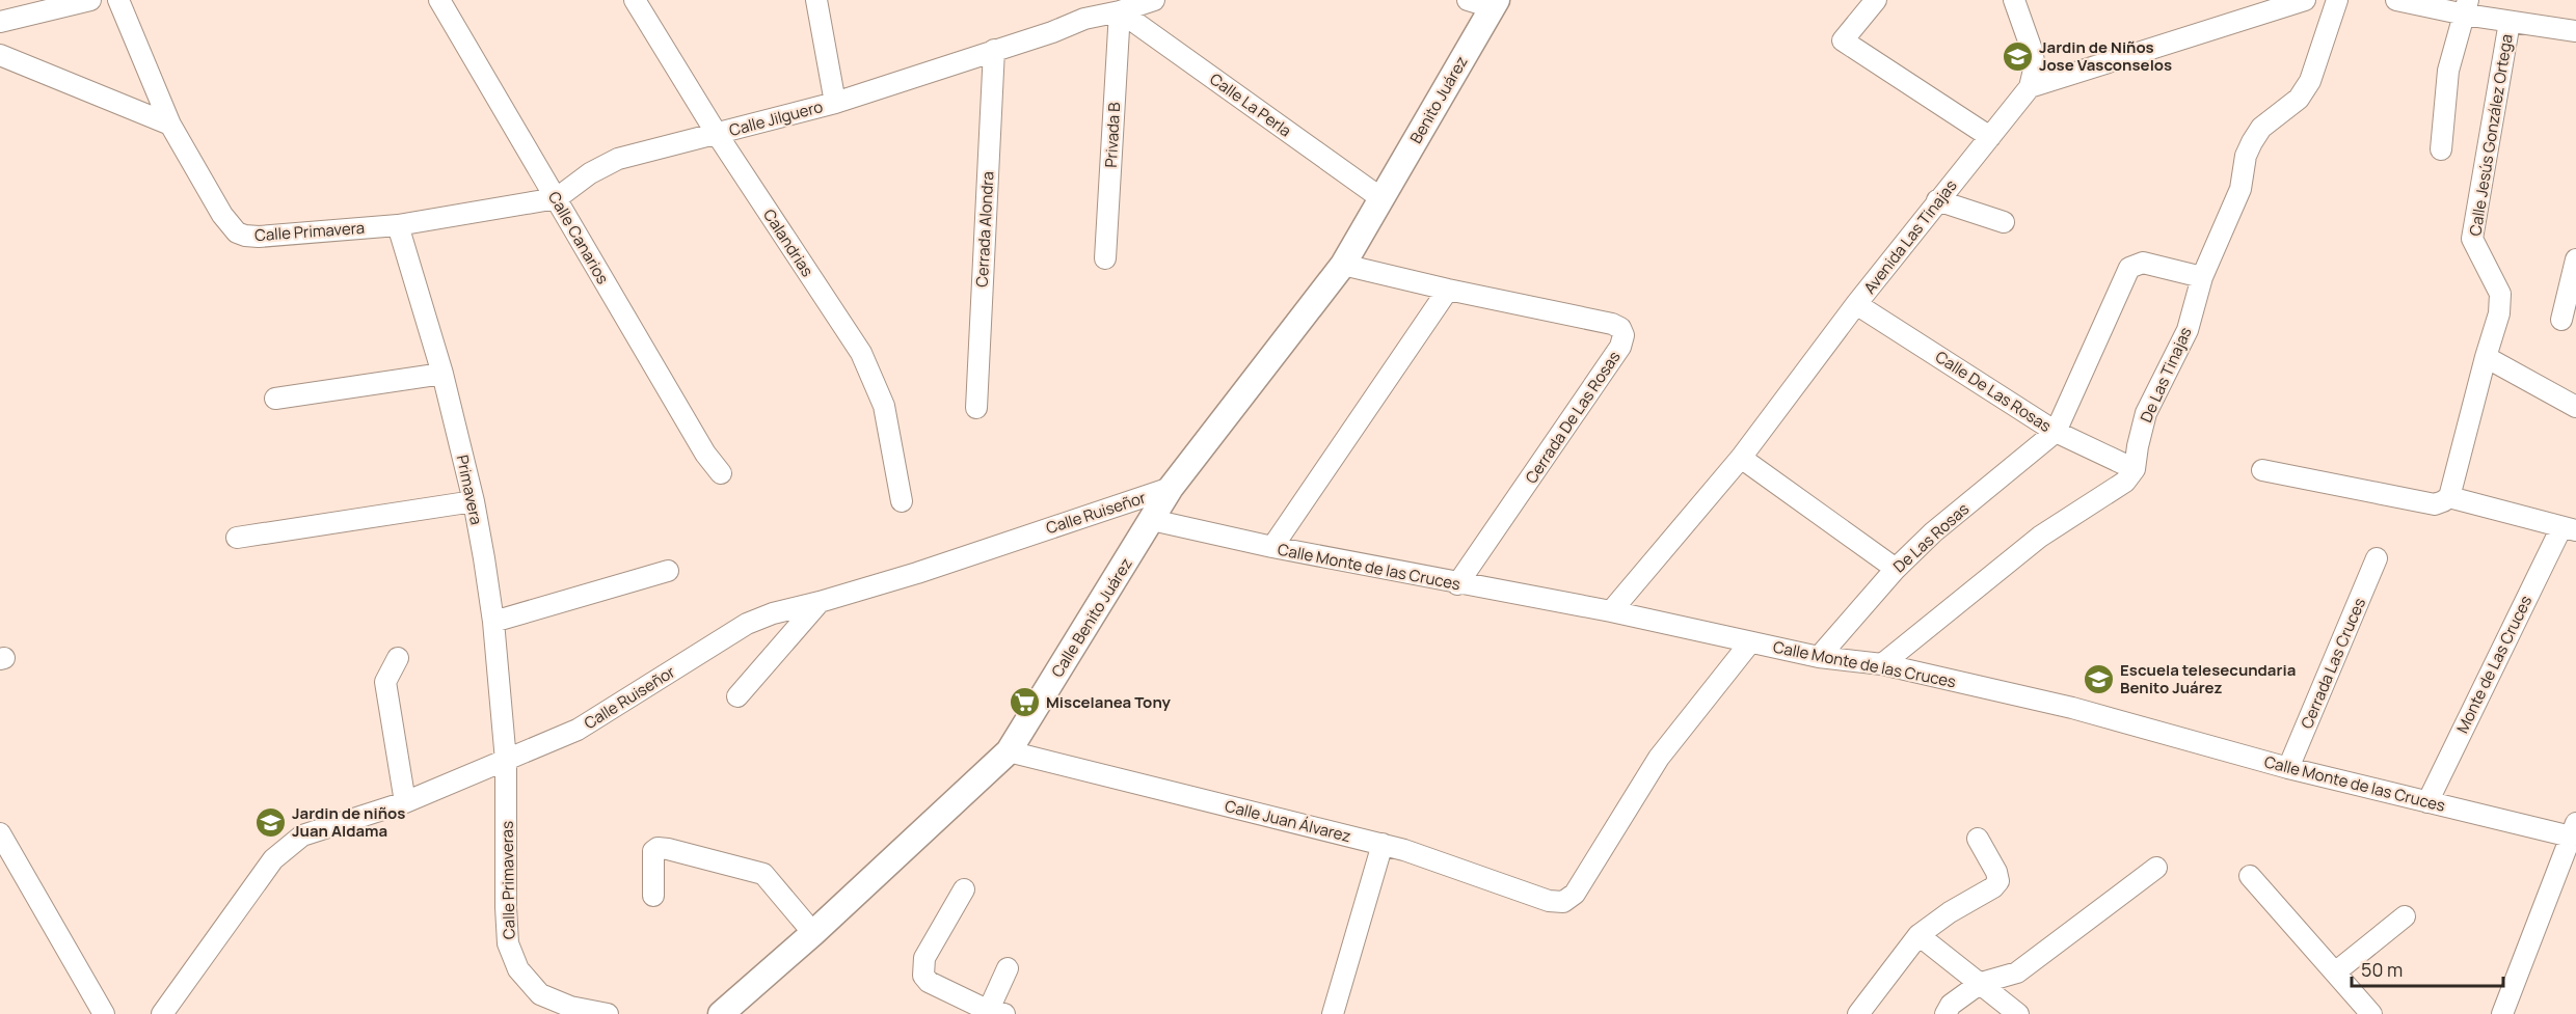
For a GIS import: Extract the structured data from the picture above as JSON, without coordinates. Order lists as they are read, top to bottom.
{
  "streets": {
    "street": [
      "Benito Juárez",
      "Calle La Perla",
      "Calle Jilguero",
      "Privada B",
      "Calle Jesús González Ortega",
      "Cerrada Alondra",
      "Calle Primavera",
      "Avenida Las Tinajas",
      "Calle Canarios",
      "Calandrias",
      "De Las Tinajas",
      "Calle De Las Rosas",
      "Cerrada De Las Rosas",
      "Primavera",
      "Calle Ruiseñor",
      "De Las Rosas",
      "Calle Monte de las Cruces",
      "Calle Benito Juárez",
      "Cerrada Las Cruces",
      "Monte de Las Cruces",
      "Calle Juan Álvarez",
      "Calle Primaveras"
    ]
  },
  "crossings": [
    ["Benito Juárez", "Calle La Perla"],
    ["Benito Juárez", "Calle Benito Juárez"],
    ["Calle La Perla", "Calle Jilguero"],
    ["Calle La Perla", "Privada B"],
    ["Calle La Perla", "Calle Benito Juárez"],
    ["Calle Jilguero", "Privada B"],
    ["Calle Jilguero", "Cerrada Alondra"],
    ["Calle Jilguero", "Calle Primavera"],
    ["Calle Jilguero", "Calle Canarios"],
    ["Calle Jilguero", "Calandrias"],
    ["Calle Jilguero", "Primavera"],
    ["Calle Primavera", "Primavera"],
    ["Avenida Las Tinajas", "Calle De Las Rosas"],
    ["Avenida Las Tinajas", "Calle Monte de las Cruces"],
    ["De Las Tinajas", "Calle De Las Rosas"],
    ["Calle De Las Rosas", "De Las Rosas"],
    ["Cerrada De Las Rosas", "Calle Monte de las Cruces"],
    ["Cerrada De Las Rosas", "Calle Benito Juárez"],
    ["Primavera", "Calle Ruiseñor"],
    ["Primavera", "Calle Primaveras"],
    ["Calle Ruiseñor", "Calle Benito Juárez"],
    ["Calle Ruiseñor", "Calle Primaveras"],
    ["De Las Rosas", "Calle Monte de las Cruces"],
    ["Calle Monte de las Cruces", "Calle Benito Juárez"],
    ["Calle Monte de las Cruces", "Cerrada Las Cruces"],
    ["Calle Monte de las Cruces", "Monte de Las Cruces"],
    ["Calle Monte de las Cruces", "Calle Juan Álvarez"],
    ["Calle Benito Juárez", "Calle Juan Álvarez"]
  ],
  "places": {
    "school or university": ["Jardin de Niños Jose Vasconselos", "Escuela telesecundaria Benito Juárez", "Jardin de niños Juan Aldama"],
    "supermarket": ["Miscelanea Tony"]
  },
  "scale_bar": "50 m"
}
